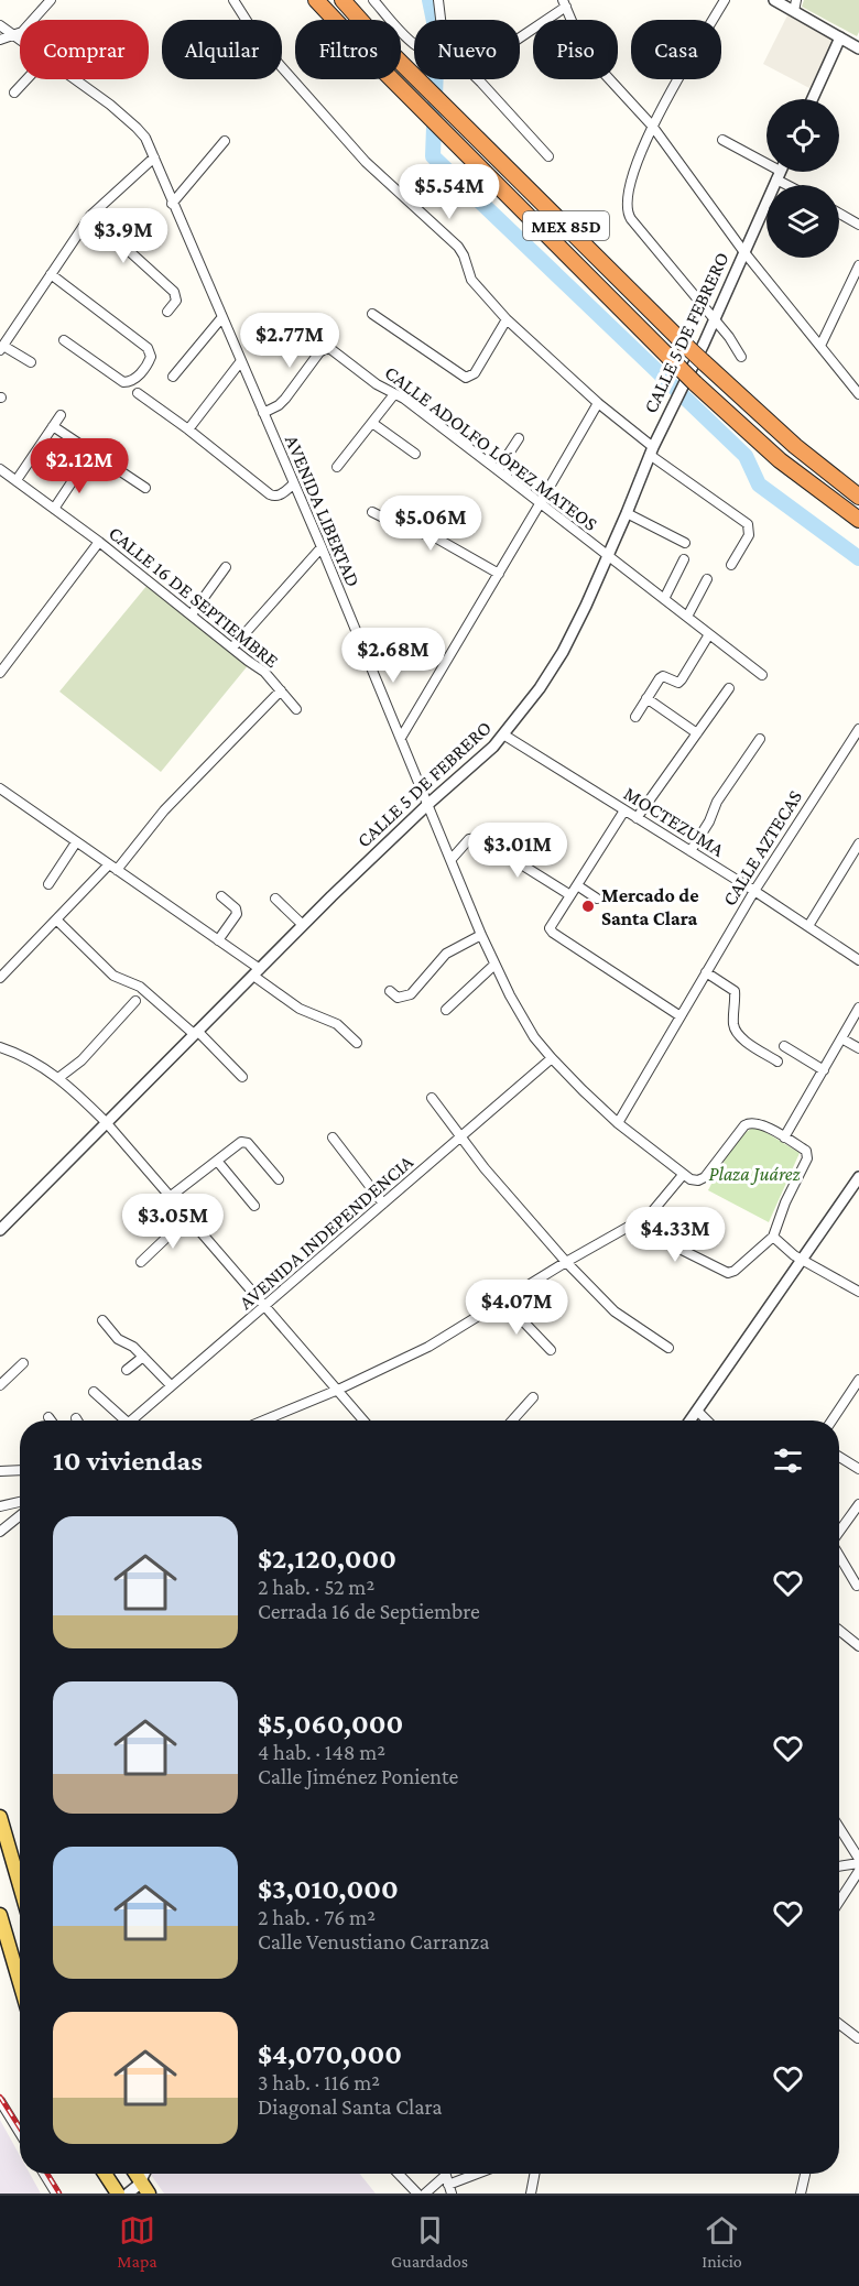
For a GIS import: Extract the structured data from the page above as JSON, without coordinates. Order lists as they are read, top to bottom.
{
  "streets": {
    "highway": ["MEX 85D"],
    "street": [
      "CALLE 5 DE FEBRERO",
      "CALLE ADOLFO LÓPEZ MATEOS",
      "AVENIDA LIBERTAD",
      "CALLE 16 DE SEPTIEMBRE",
      "MOCTEZUMA",
      "CALLE AZTECAS",
      "AVENIDA INDEPENDENCIA"
    ]
  },
  "crossings": [
    ["MEX 85D", "CALLE 5 DE FEBRERO"],
    ["CALLE 5 DE FEBRERO", "CALLE ADOLFO LÓPEZ MATEOS"],
    ["CALLE 5 DE FEBRERO", "AVENIDA LIBERTAD"],
    ["CALLE 5 DE FEBRERO", "MOCTEZUMA"],
    ["CALLE ADOLFO LÓPEZ MATEOS", "AVENIDA LIBERTAD"],
    ["AVENIDA LIBERTAD", "CALLE AZTECAS"],
    ["AVENIDA LIBERTAD", "AVENIDA INDEPENDENCIA"],
    ["MOCTEZUMA", "CALLE AZTECAS"]
  ],
  "parks": ["Plaza Juárez"],
  "places": ["Mercado de Santa Clara"],
  "page": {
    "chip": [
      "Comprar",
      "Alquilar",
      "Filtros",
      "Nuevo",
      "Piso",
      "Casa"
    ],
    "price": [
      "$5.54M",
      "$3.9M",
      "$2.77M",
      "$2.12M",
      "$5.06M",
      "$2.68M",
      "$3.01M",
      "$3.05M",
      "$4.33M",
      "$4.07M"
    ],
    "heading": "10 viviendas",
    "list": [
      {
        "name": "$2,120,000",
        "note": "2 hab. · 52 m² · Cerrada 16 de Septiembre"
      },
      {
        "name": "$5,060,000",
        "note": "4 hab. · 148 m² · Calle Jiménez Poniente"
      },
      {
        "name": "$3,010,000",
        "note": "2 hab. · 76 m² · Calle Venustiano Carranza"
      },
      {
        "name": "$4,070,000",
        "note": "3 hab. · 116 m² · Diagonal Santa Clara"
      }
    ],
    "tabs": ["Mapa", "Guardados", "Inicio"]
  }
}
